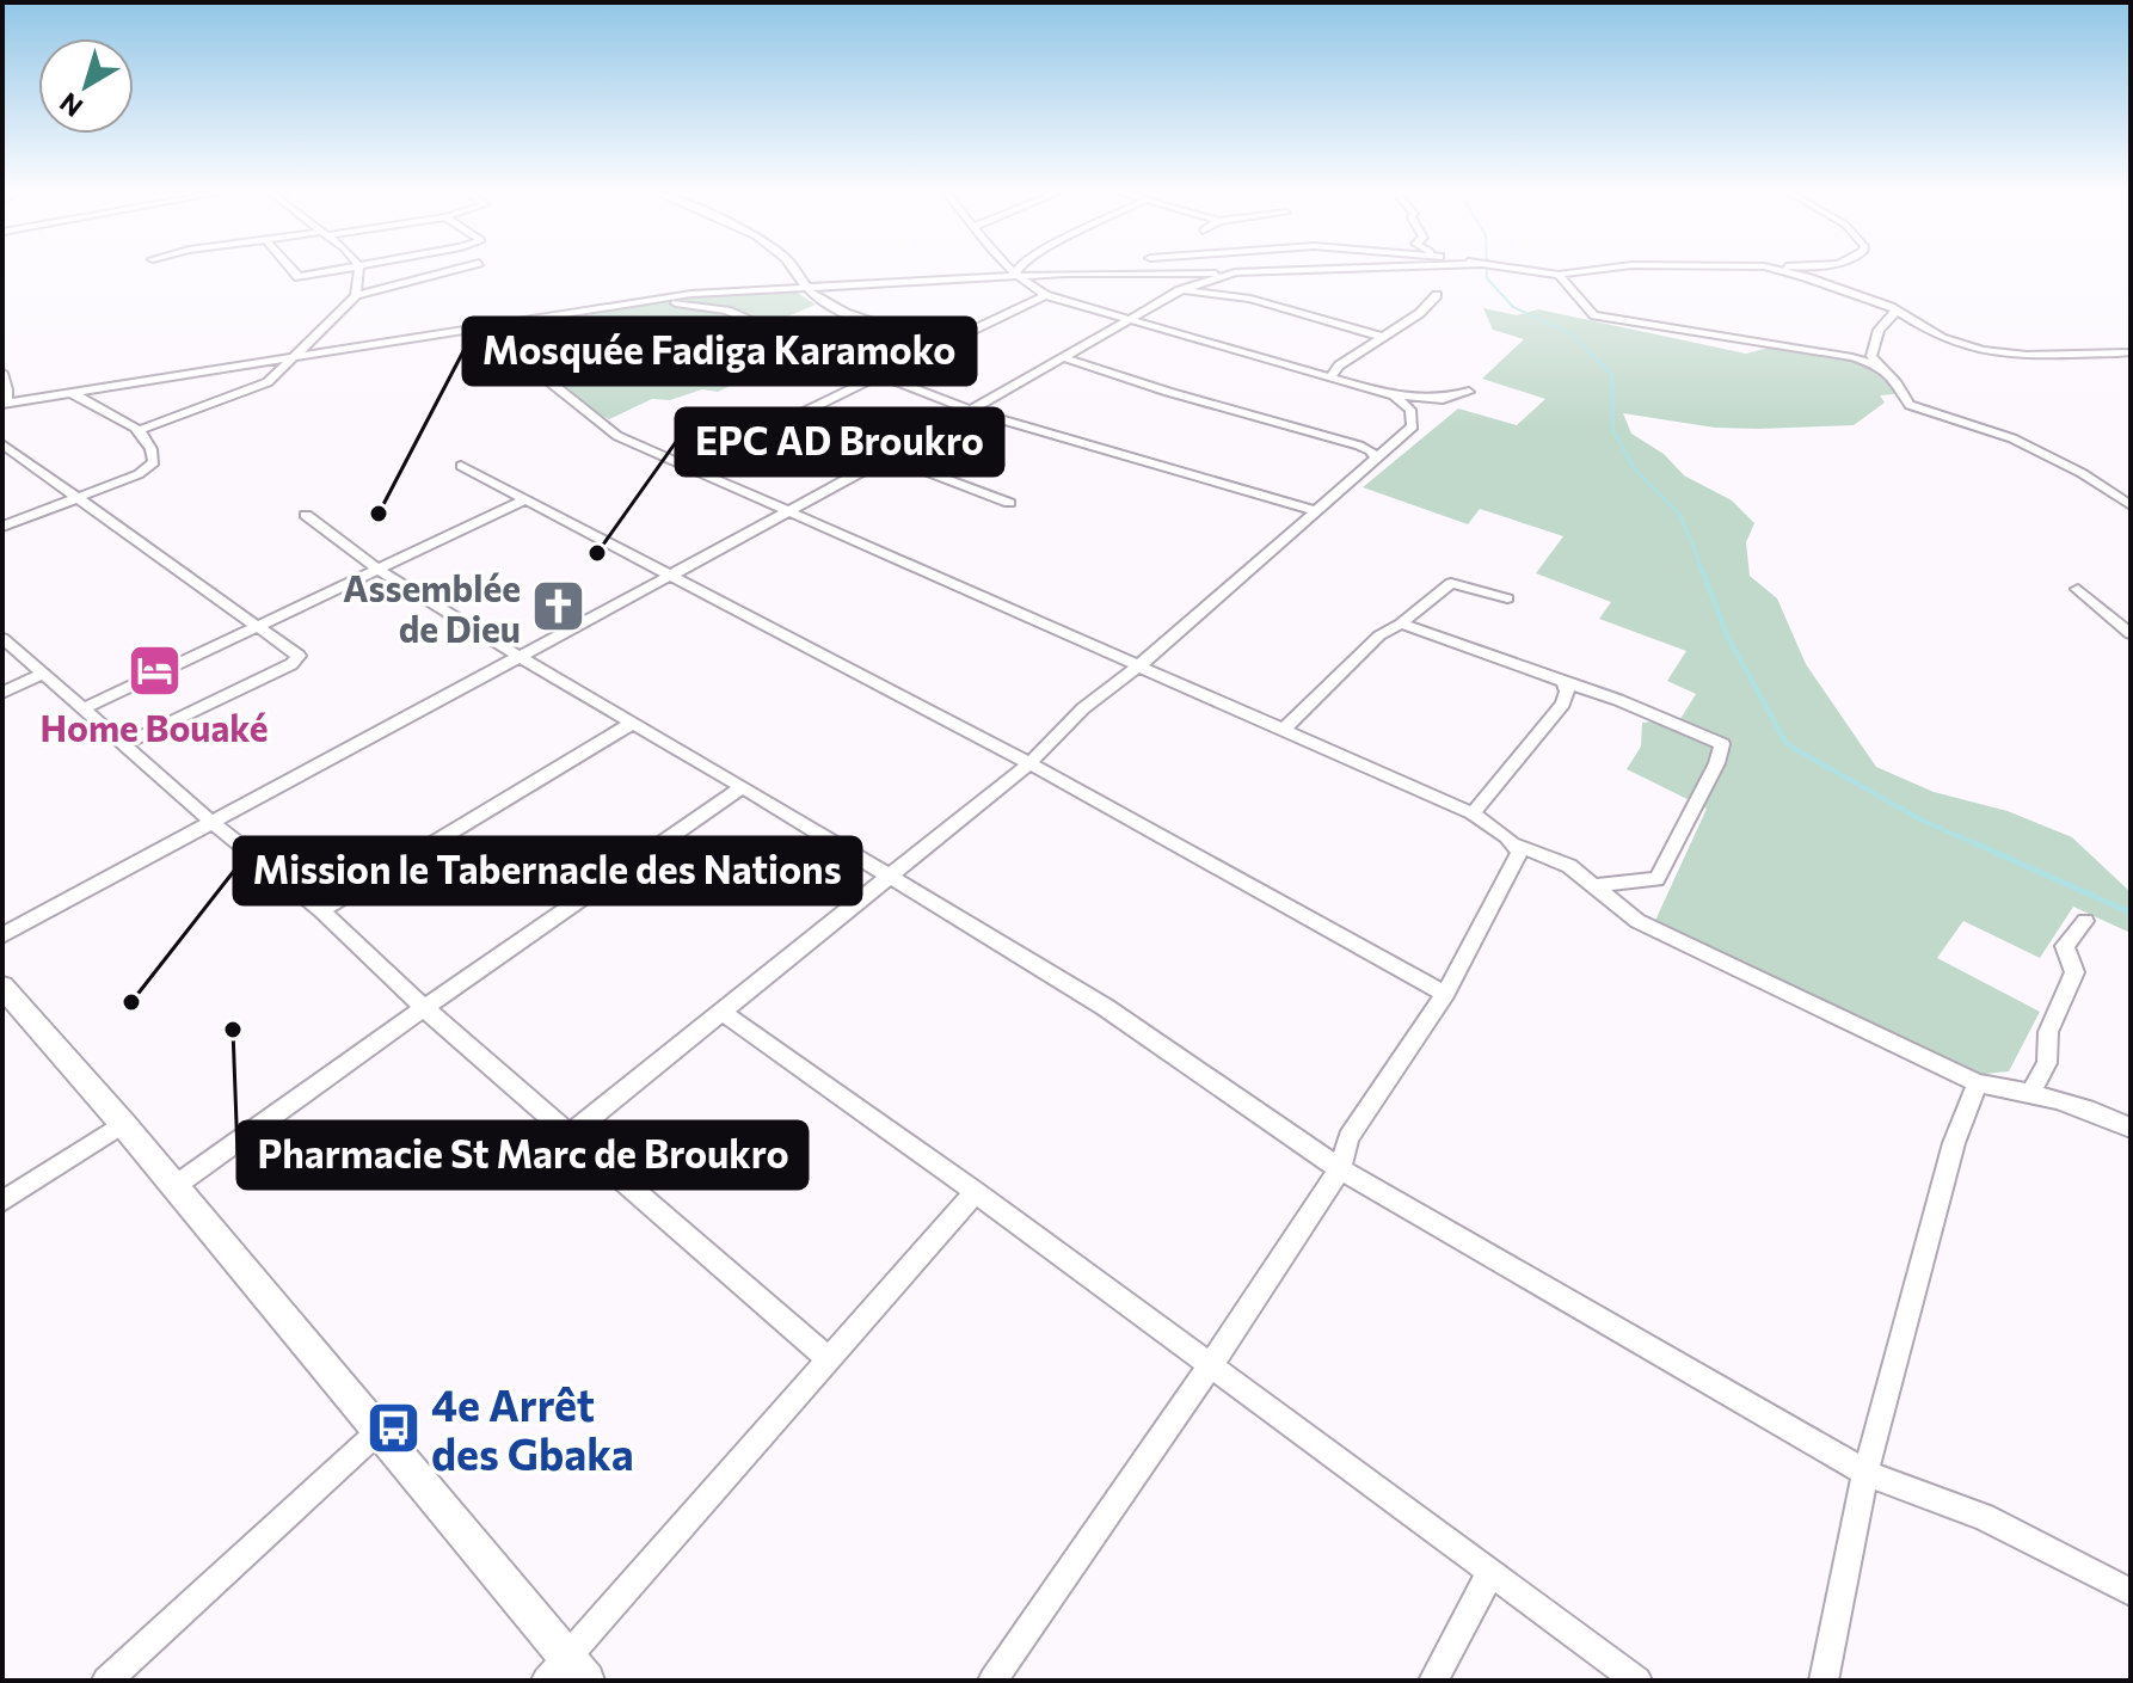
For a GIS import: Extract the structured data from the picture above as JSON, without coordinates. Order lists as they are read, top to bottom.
{
  "places": {
    "other": [
      "Mosquée Fadiga Karamoko",
      "EPC AD Broukro",
      "Mission le Tabernacle des Nations",
      "Pharmacie St Marc de Broukro"
    ],
    "church": ["Assemblée de Dieu"],
    "hotel": ["Home Bouaké"],
    "bus stop": ["4e Arrêt des Gbaka"]
  },
  "north": "bottom left"
}
